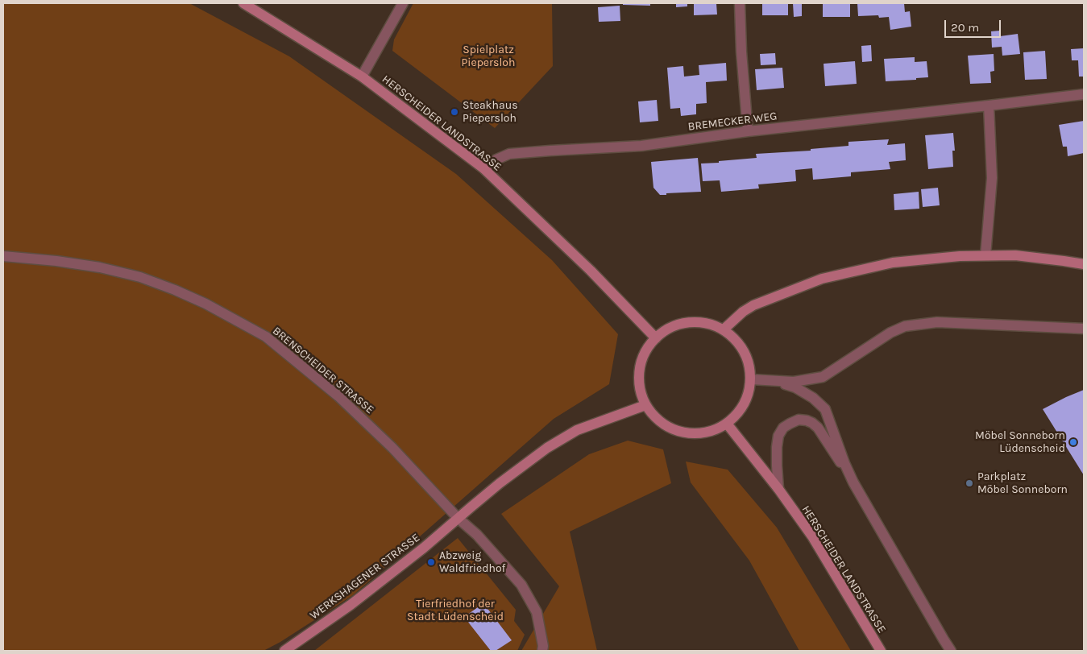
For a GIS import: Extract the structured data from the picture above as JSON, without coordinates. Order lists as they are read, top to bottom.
{
  "streets": {
    "main road": ["HERSCHEIDER LANDSTRASSE", "WERKSHAGENER STRASSE"],
    "street": ["BREMECKER WEG", "BRENSCHEIDER STRASSE"]
  },
  "crossings": [
    ["BREMECKER WEG", "HERSCHEIDER LANDSTRASSE"],
    ["HERSCHEIDER LANDSTRASSE", "WERKSHAGENER STRASSE"],
    ["BRENSCHEIDER STRASSE", "WERKSHAGENER STRASSE"]
  ],
  "parks": ["Spielplatz Piepersloh", "Tierfriedhof der Stadt Lüdenscheid"],
  "places": [
    "Steakhaus Piepersloh",
    "Möbel Sonneborn Lüdenscheid",
    "Parkplatz Möbel Sonneborn",
    "Abzweig Waldfriedhof"
  ],
  "scale_bar": "20 m"
}
